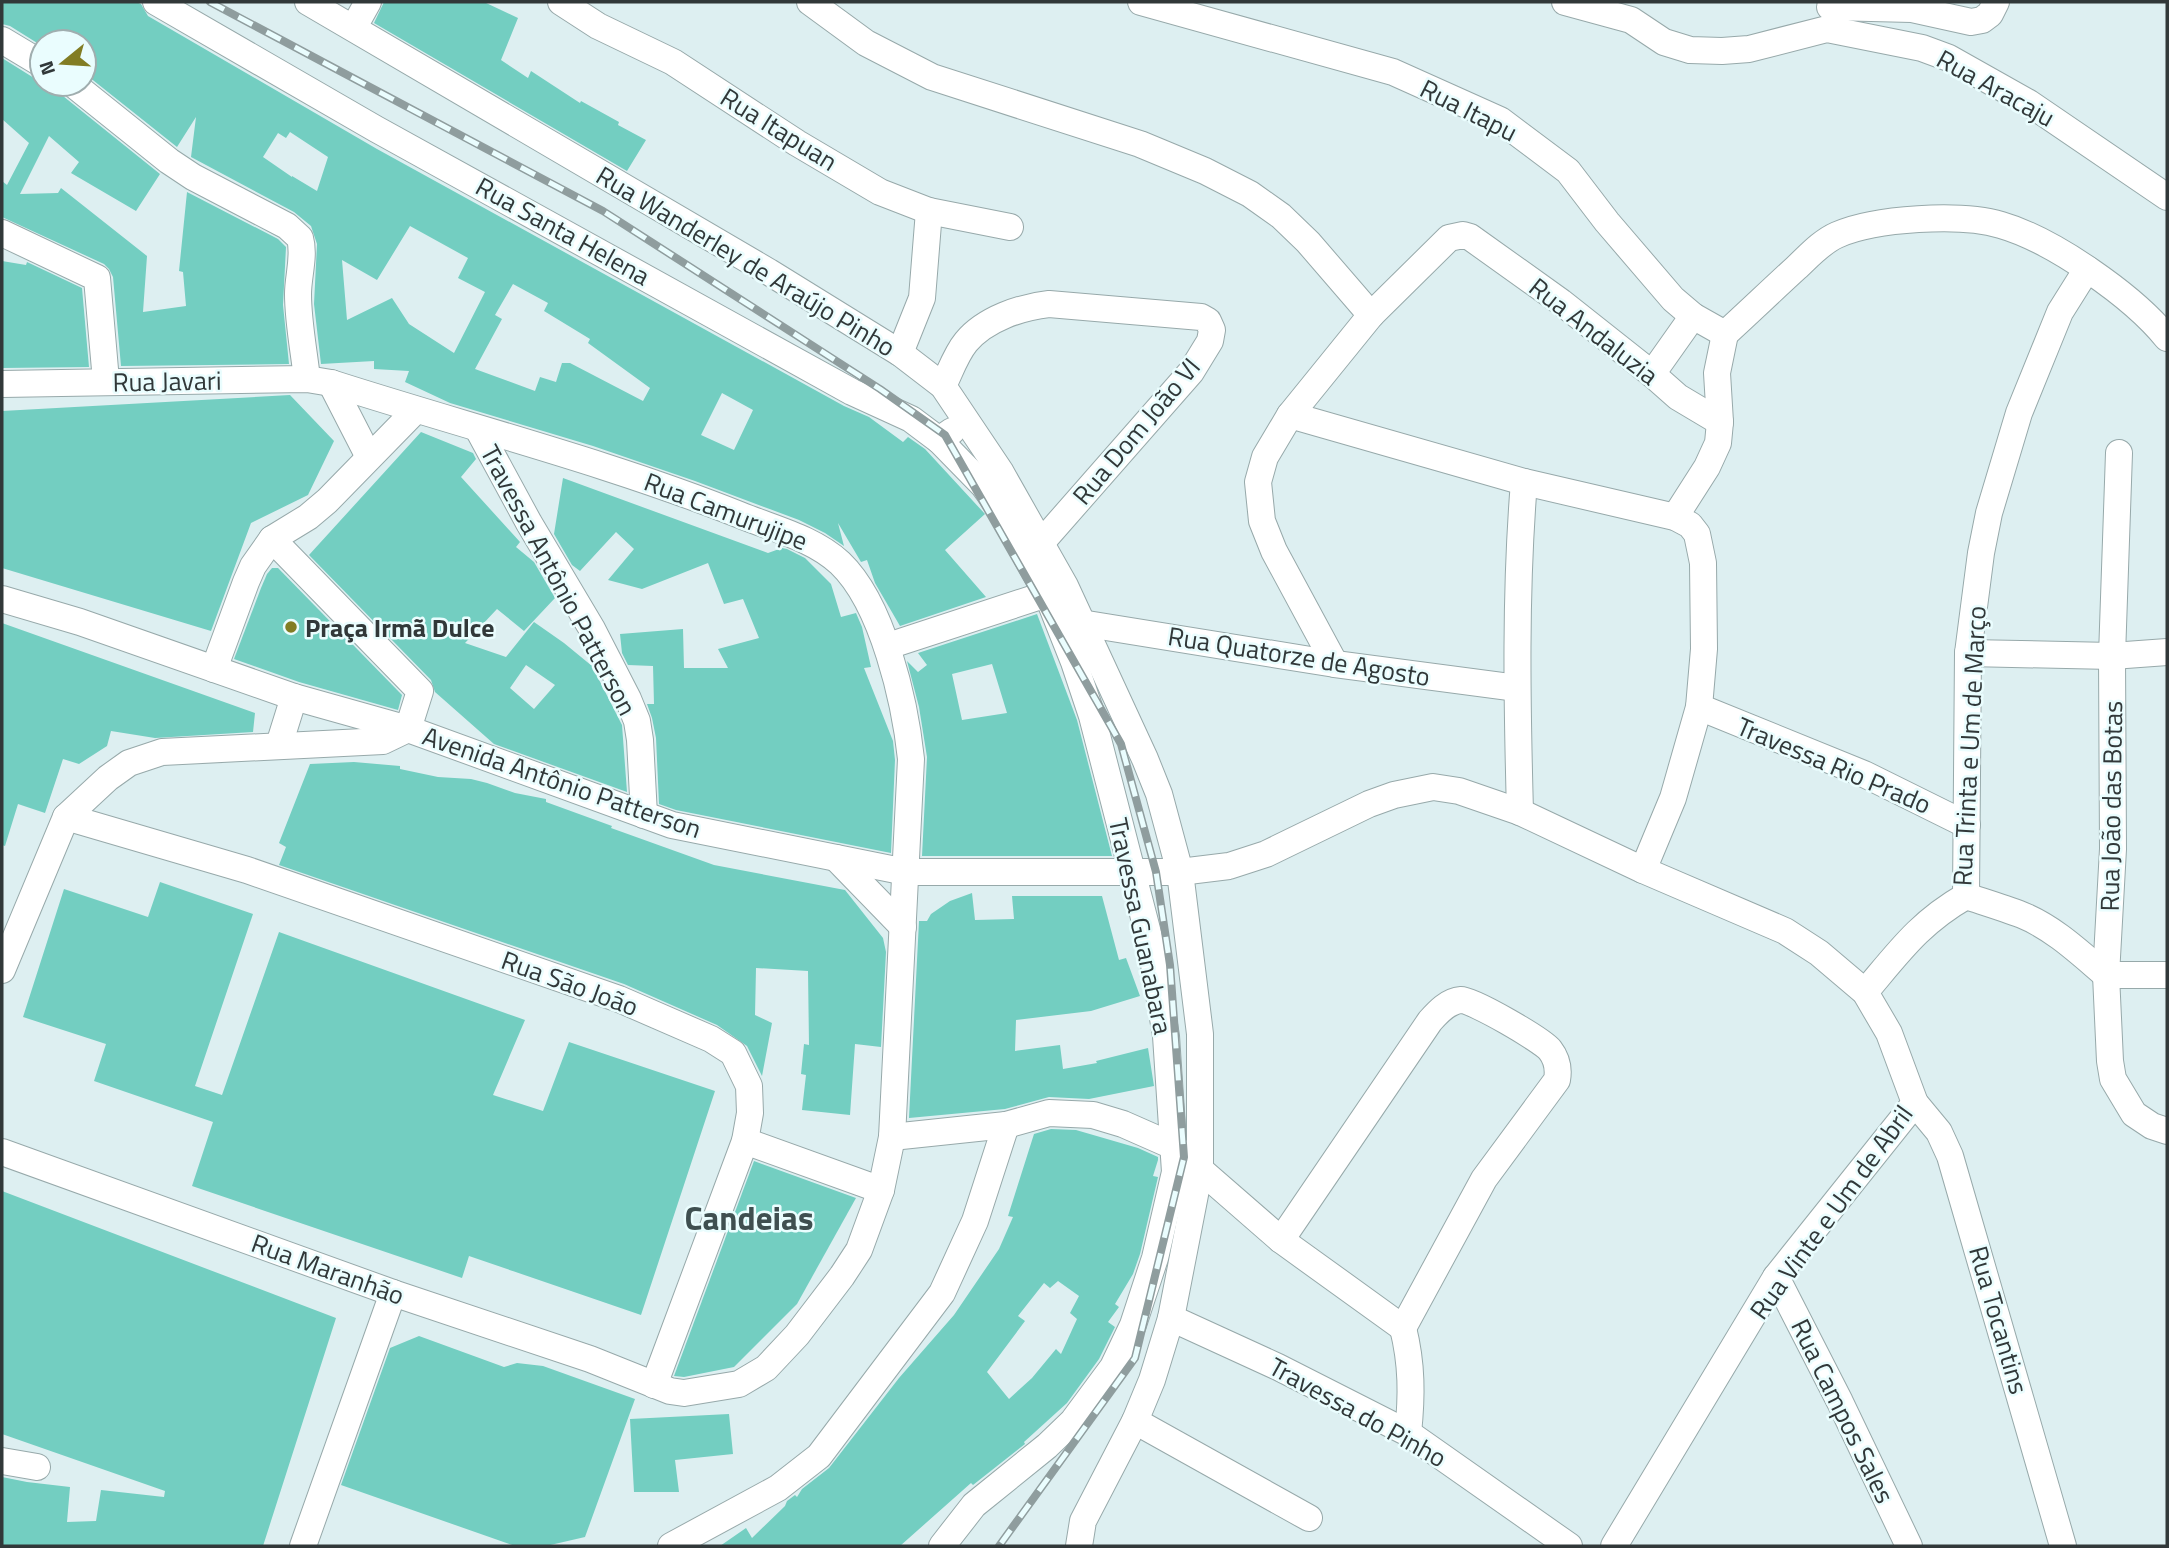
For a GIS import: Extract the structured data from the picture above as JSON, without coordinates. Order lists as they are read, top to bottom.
{
  "streets": {
    "street": [
      "Rua Aracaju",
      "Rua Itapu",
      "Rua Itapuan",
      "Rua Santa Helena",
      "Rua Wanderley de Araújo Pinho",
      "Rua Andaluzia",
      "Rua Javari",
      "Rua Dom João VI",
      "Rua Camurujipe",
      "Travessa Antônio Patterson",
      "Rua Quatorze de Agosto",
      "Rua Trinta e Um de Março",
      "Travessa Rio Prado",
      "Avenida Antônio Patterson",
      "Rua João das Botas",
      "Travessa Guanabara",
      "Rua São João",
      "Rua Vinte e Um de Abril",
      "Rua Maranhão",
      "Rua Tocantins",
      "Rua Campos Sales",
      "Travessa do Pinho"
    ]
  },
  "crossings": [
    ["Rua Santa Helena", "Travessa Guanabara"],
    ["Rua Wanderley de Araújo Pinho", "Rua Dom João VI"],
    ["Rua Wanderley de Araújo Pinho", "Rua Quatorze de Agosto"],
    ["Rua Wanderley de Araújo Pinho", "Avenida Antônio Patterson"],
    ["Rua Wanderley de Araújo Pinho", "Travessa do Pinho"],
    ["Rua Javari", "Rua Camurujipe"],
    ["Rua Camurujipe", "Travessa Antônio Patterson"],
    ["Rua Camurujipe", "Avenida Antônio Patterson"],
    ["Travessa Antônio Patterson", "Avenida Antônio Patterson"],
    ["Rua Trinta e Um de Março", "Travessa Rio Prado"],
    ["Rua Trinta e Um de Março", "Rua Vinte e Um de Abril"],
    ["Avenida Antônio Patterson", "Travessa Guanabara"],
    ["Avenida Antônio Patterson", "Rua Vinte e Um de Abril"],
    ["Rua São João", "Rua Maranhão"],
    ["Rua Vinte e Um de Abril", "Rua Tocantins"],
    ["Rua Vinte e Um de Abril", "Rua Campos Sales"]
  ],
  "districts": ["Candeias"],
  "places": ["Praça Irmã Dulce"],
  "north": "left"
}
